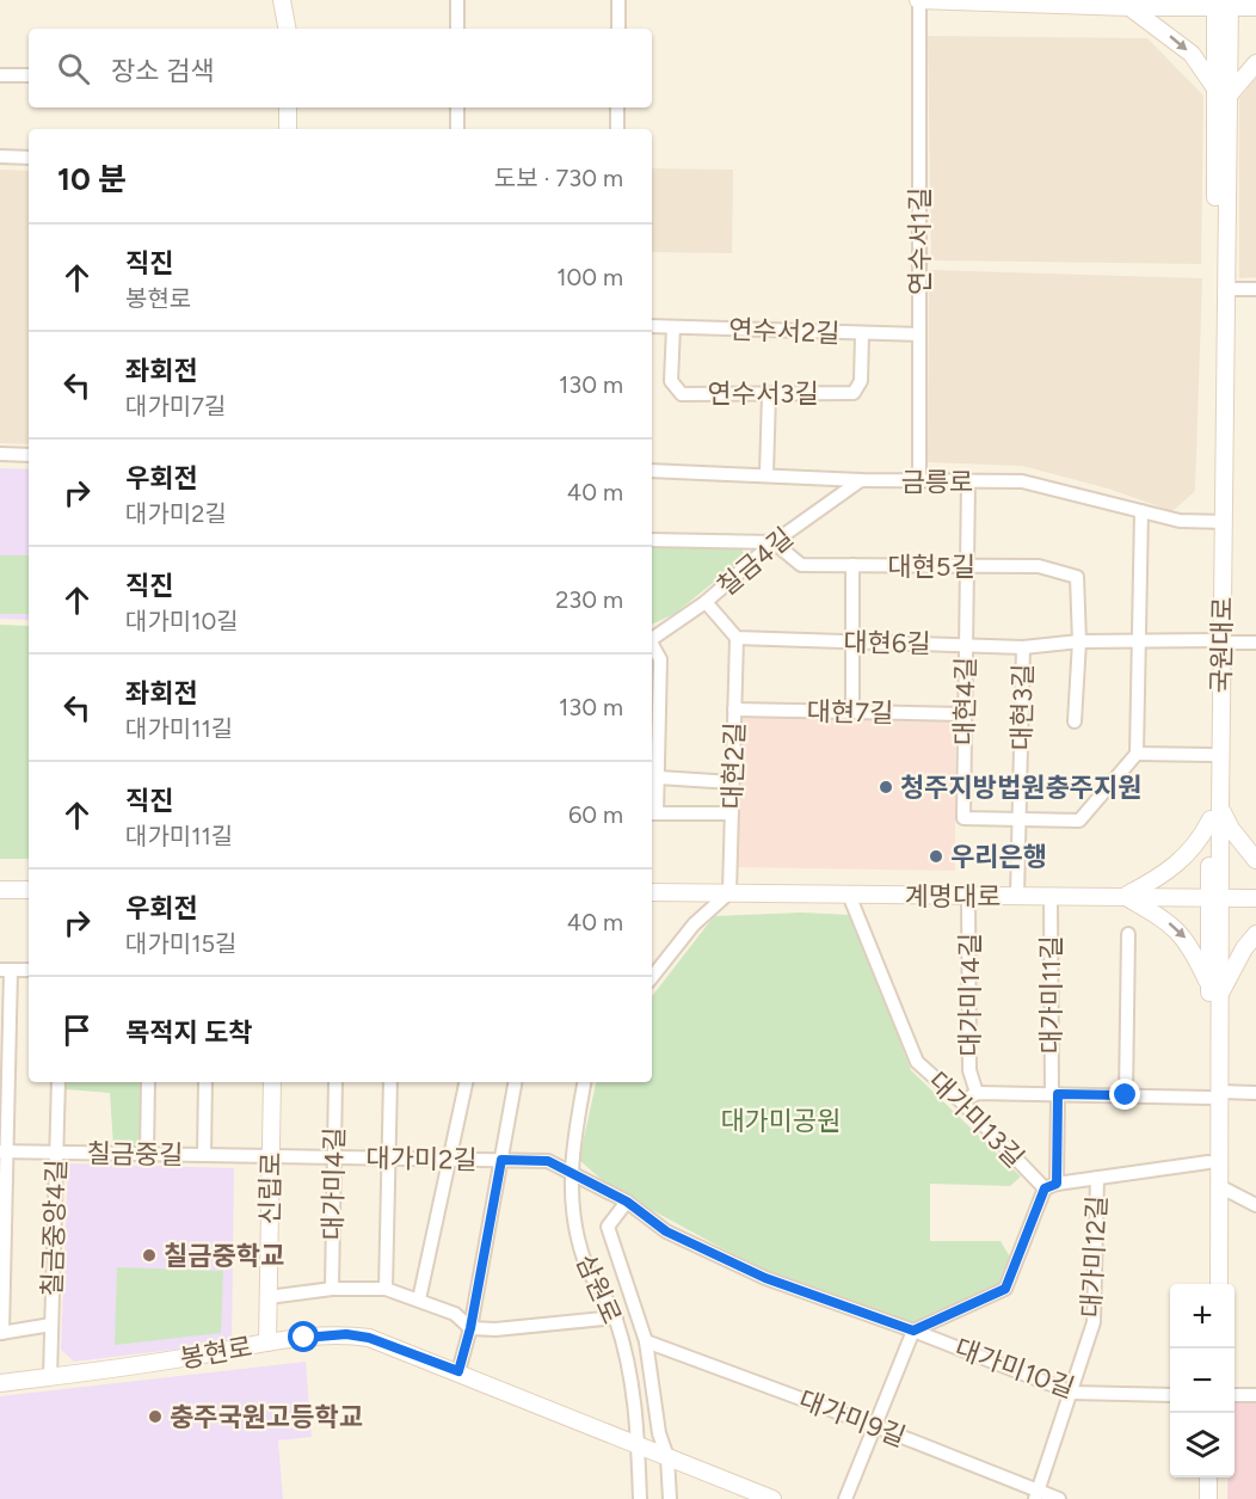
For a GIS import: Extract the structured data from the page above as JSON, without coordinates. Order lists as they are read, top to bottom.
{
  "streets": {
    "street": [
      "연수서1길",
      "연수서2길",
      "연수서3길",
      "금릉로",
      "칠금4길",
      "대현5길",
      "대현6길",
      "국원대로",
      "대현4길",
      "대현3길",
      "대현7길",
      "대현2길",
      "계명대로",
      "대가미14길",
      "대가미11길",
      "대가미13길",
      "칠금중길",
      "대가미2길",
      "대가미4길",
      "신립로",
      "칠금중앙4길",
      "대가미12길",
      "삼원로",
      "봉현로",
      "대가미10길",
      "대가미9길"
    ]
  },
  "crossings": [
    ["연수서1길", "연수서2길"],
    ["연수서1길", "금릉로"],
    ["연수서2길", "연수서3길"],
    ["금릉로", "칠금4길"],
    ["금릉로", "국원대로"],
    ["금릉로", "대현4길"],
    ["칠금4길", "대현5길"],
    ["대현5길", "대현6길"],
    ["대현5길", "대현4길"],
    ["대현6길", "국원대로"],
    ["대현6길", "대현4길"],
    ["대현6길", "대현3길"],
    ["대현6길", "대현2길"],
    ["국원대로", "계명대로"],
    ["대현4길", "대현3길"],
    ["대현4길", "대현7길"],
    ["대현3길", "계명대로"],
    ["대현7길", "대현2길"],
    ["대현2길", "계명대로"],
    ["계명대로", "대가미14길"],
    ["계명대로", "대가미11길"],
    ["계명대로", "대가미13길"],
    ["대가미11길", "대가미13길"],
    ["대가미11길", "대가미10길"],
    ["칠금중길", "대가미2길"],
    ["칠금중길", "신립로"],
    ["칠금중길", "칠금중앙4길"],
    ["대가미2길", "대가미4길"],
    ["대가미2길", "신립로"],
    ["대가미2길", "삼원로"],
    ["대가미2길", "대가미10길"],
    ["신립로", "봉현로"],
    ["칠금중앙4길", "봉현로"],
    ["대가미12길", "대가미10길"],
    ["대가미12길", "대가미9길"],
    ["삼원로", "봉현로"],
    ["삼원로", "대가미10길"]
  ],
  "parks": ["대가미공원"],
  "places": [
    "청주지방법원충주지원",
    "우리은행",
    "칠금중학교",
    "충주국원고등학교"
  ],
  "page": {
    "search": "장소 검색",
    "heading": ["10 분", "도보 · 730 m"],
    "list": [
      ["직진", "봉현로", "100 m"],
      ["좌회전", "대가미7길", "130 m"],
      ["우회전", "대가미2길", "40 m"],
      ["직진", "대가미10길", "230 m"],
      ["좌회전", "대가미11길", "130 m"],
      ["직진", "대가미11길", "60 m"],
      ["우회전", "대가미15길", "40 m"],
      "목적지 도착"
    ],
    "map_buttons": ["+", "−"]
  }
}
